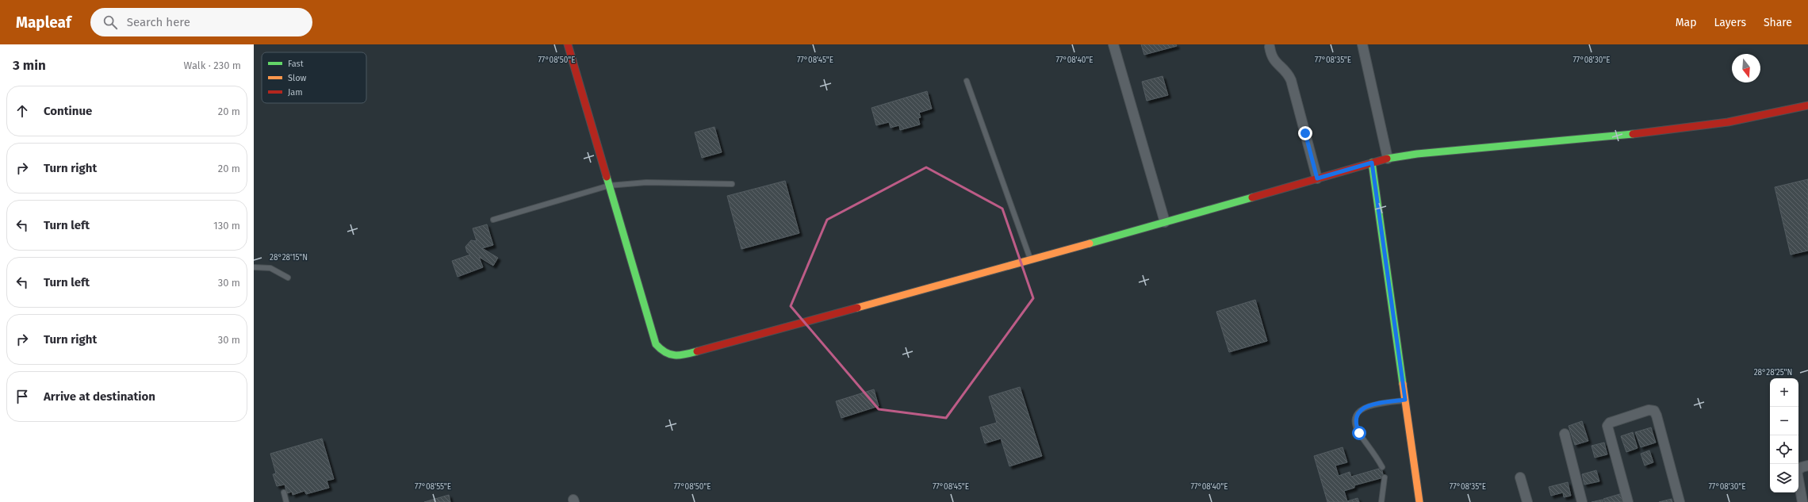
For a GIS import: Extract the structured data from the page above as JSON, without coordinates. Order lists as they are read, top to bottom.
{
  "legend": ["Fast", "Slow", "Jam"],
  "north": "bottom",
  "page": {
    "header": "Mapleaf",
    "search": "Search here",
    "nav": ["Map", "Layers", "Share"],
    "heading": ["3 min", "Walk · 230 m"],
    "list": [
      ["Continue", "20 m"],
      ["Turn right", "20 m"],
      ["Turn left", "130 m"],
      ["Turn left", "30 m"],
      ["Turn right", "30 m"],
      "Arrive at destination"
    ],
    "map_buttons": ["+", "−"]
  },
  "coordinates": [
    "77°08'50\"E",
    "77°08'45\"E",
    "77°08'40\"E",
    "77°08'35\"E",
    "77°08'30\"E",
    "28°28'15\"N",
    "28°28'25\"N",
    "77°08'55\"E"
  ]
}
